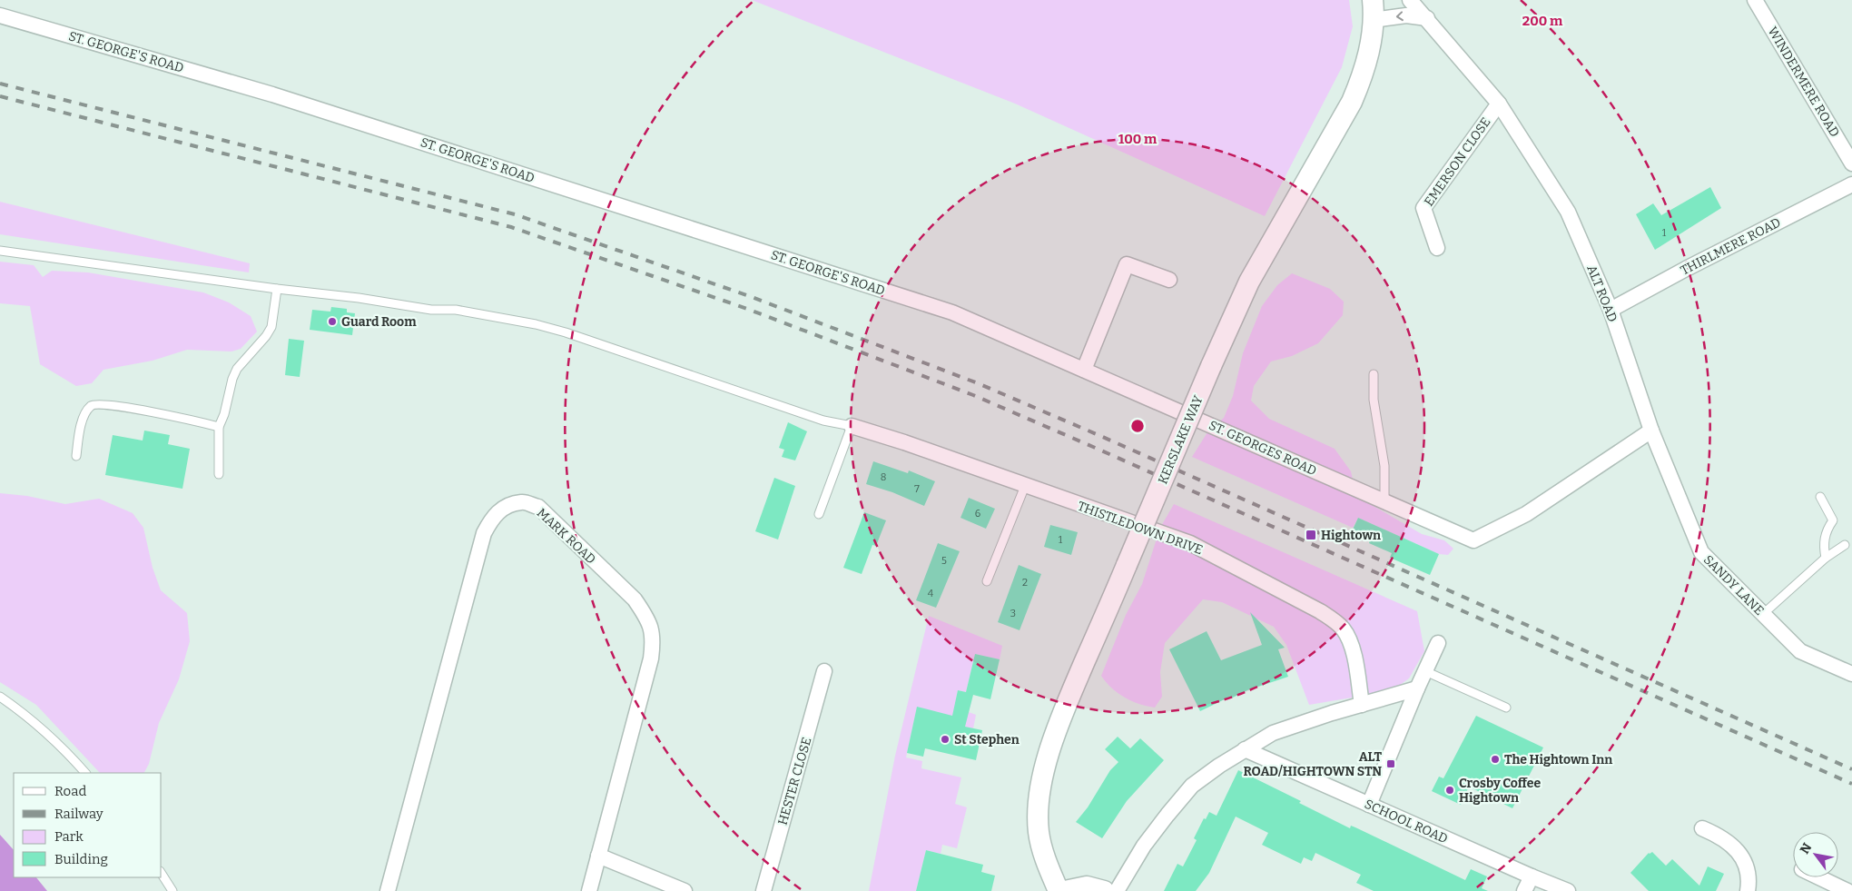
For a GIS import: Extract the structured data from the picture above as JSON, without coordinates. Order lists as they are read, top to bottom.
{
  "streets": {
    "street": [
      "ST. GEORGE'S ROAD",
      "WINDERMERE ROAD",
      "EMERSON CLOSE",
      "THIRLMERE ROAD",
      "ALT ROAD",
      "KERSLAKE WAY",
      "ST. GEORGES ROAD",
      "THISTLEDOWN DRIVE",
      "MARK ROAD",
      "SANDY LANE",
      "HESTER CLOSE",
      "SCHOOL ROAD"
    ]
  },
  "crossings": [
    ["ST. GEORGE'S ROAD", "ST. GEORGES ROAD"],
    ["EMERSON CLOSE", "ALT ROAD"],
    ["THIRLMERE ROAD", "ALT ROAD"],
    ["ALT ROAD", "ST. GEORGES ROAD"],
    ["ALT ROAD", "SANDY LANE"],
    ["ST. GEORGES ROAD", "SANDY LANE"]
  ],
  "places": {
    "other": [
      "Guard Room",
      "St Stephen",
      "The Hightown Inn",
      "Crosby Coffee Hightown"
    ],
    "transit": ["Hightown", "ALT ROAD/HIGHTOWN STN"]
  },
  "house_numbers": [
    "1",
    "8",
    "7",
    "6",
    "1",
    "5",
    "2",
    "4",
    "3"
  ],
  "legend": [
    "Road",
    "Railway",
    "Park",
    "Building"
  ],
  "north": "top left",
  "rings": ["200 m", "100 m"]
}
